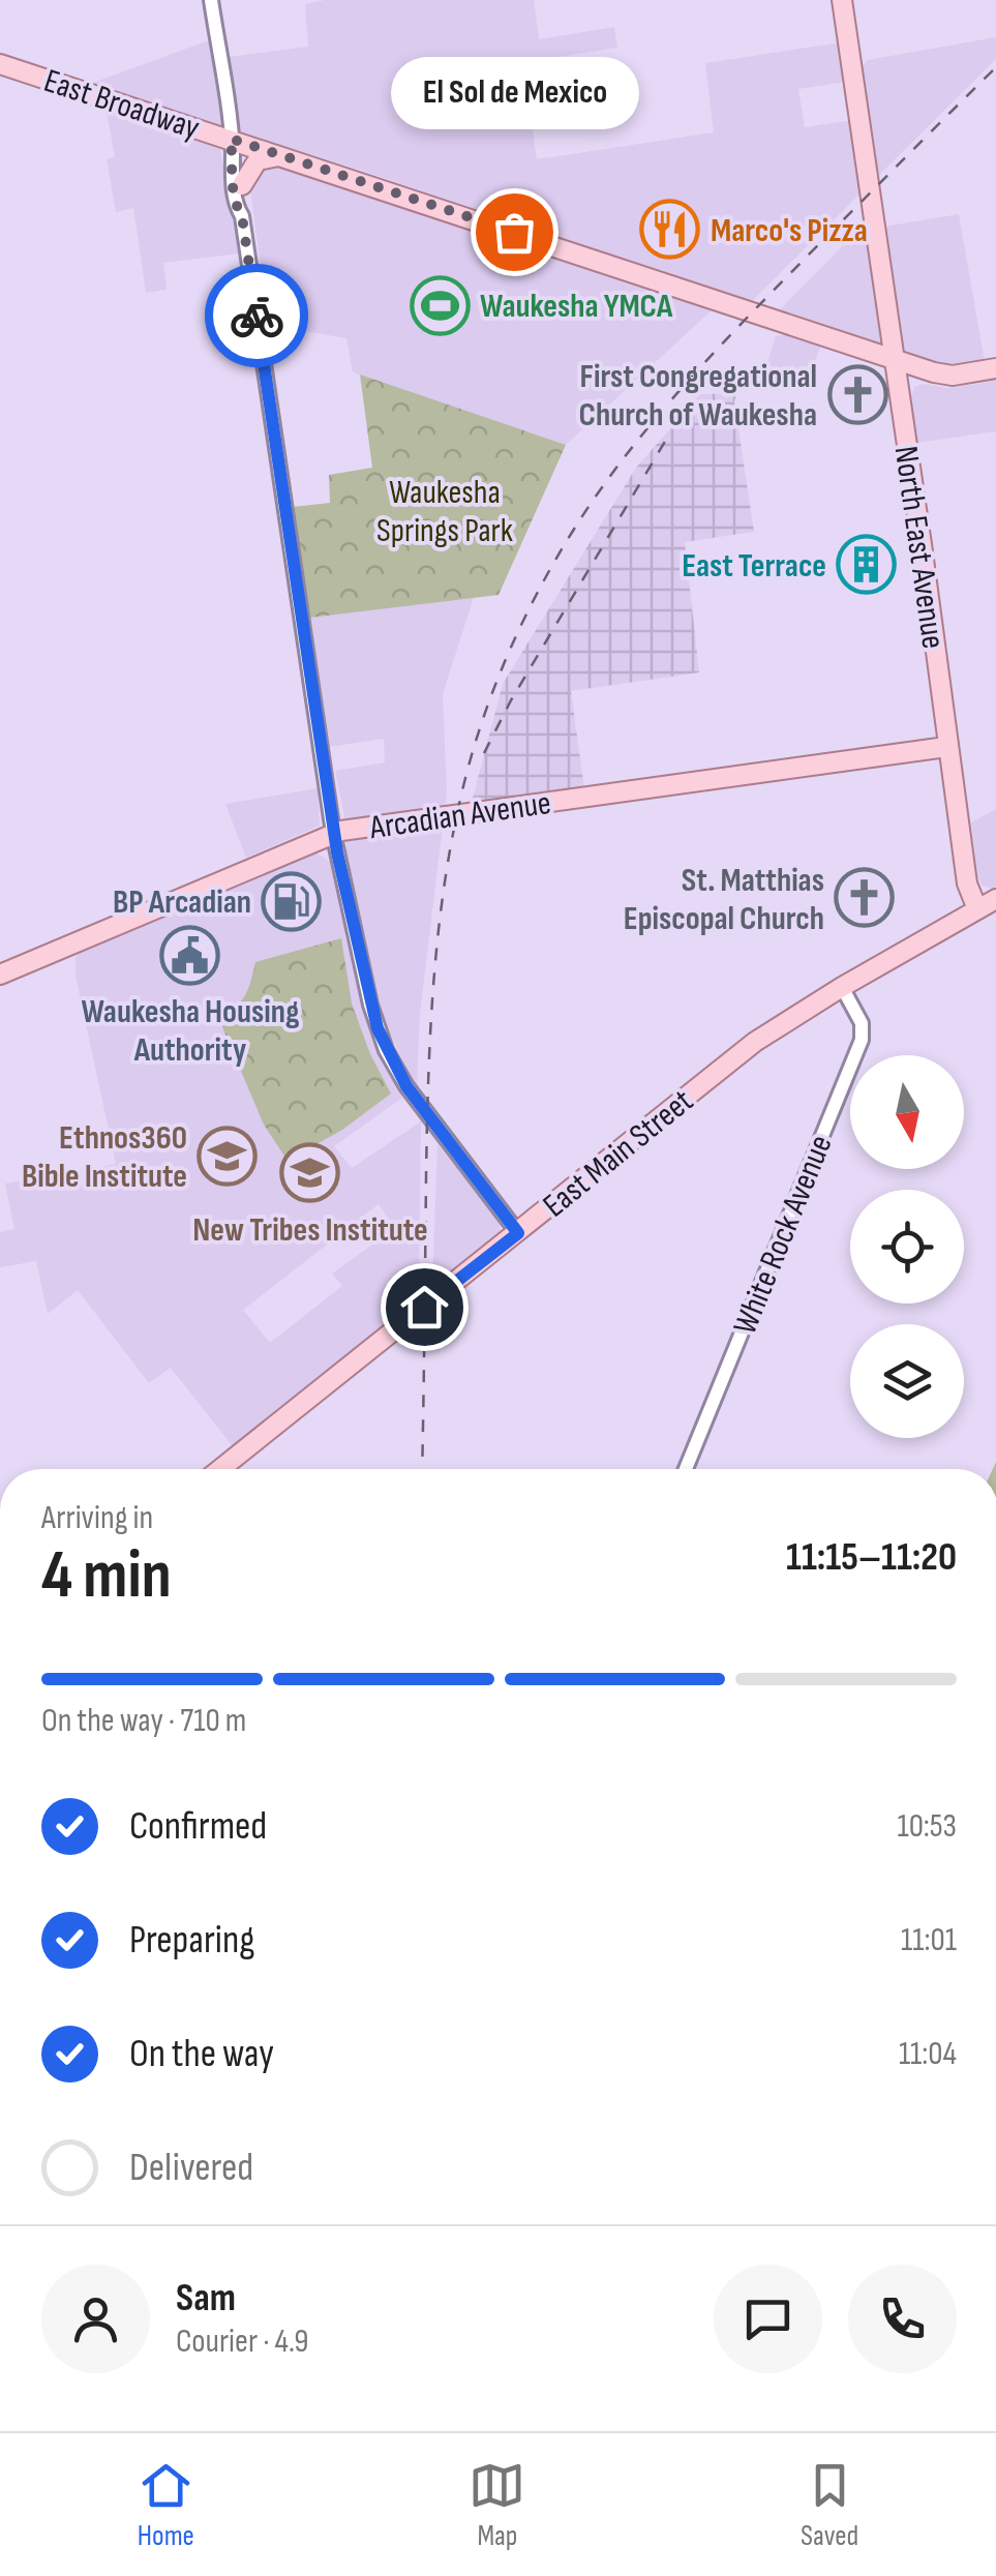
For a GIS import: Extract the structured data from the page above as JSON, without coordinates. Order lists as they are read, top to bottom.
{
  "streets": {
    "main road": [
      "East Broadway",
      "North East Avenue",
      "Arcadian Avenue",
      "East Main Street"
    ],
    "street": ["White Rock Avenue"]
  },
  "crossings": [
    ["East Broadway", "North East Avenue"],
    ["North East Avenue", "Arcadian Avenue"],
    ["North East Avenue", "East Main Street"],
    ["East Main Street", "White Rock Avenue"]
  ],
  "parks": ["Waukesha Springs Park"],
  "places": {
    "restaurant": ["Marco's Pizza"],
    "other": ["El Sol de Mexico"],
    "sports": ["Waukesha YMCA"],
    "church": ["First Congregational Church of Waukesha", "St. Matthias Episcopal Church"],
    "building": ["East Terrace"],
    "fuel station": ["BP Arcadian"],
    "public building": ["Waukesha Housing Authority"],
    "school or university": ["Ethnos360 Bible Institute", "New Tribes Institute"]
  },
  "north": "bottom",
  "page": {
    "bubble": "El Sol de Mexico",
    "heading": ["4 min", "Arriving in", "11:15–11:20"],
    "panel": ["Sam", "Courier · 4.9"],
    "bar": "On the way · 710 m",
    "list": [
      ["Confirmed", "10:53"],
      ["Preparing", "11:01"],
      ["On the way", "11:04"],
      "Delivered"
    ],
    "tabs": ["Home", "Map", "Saved"]
  }
}
